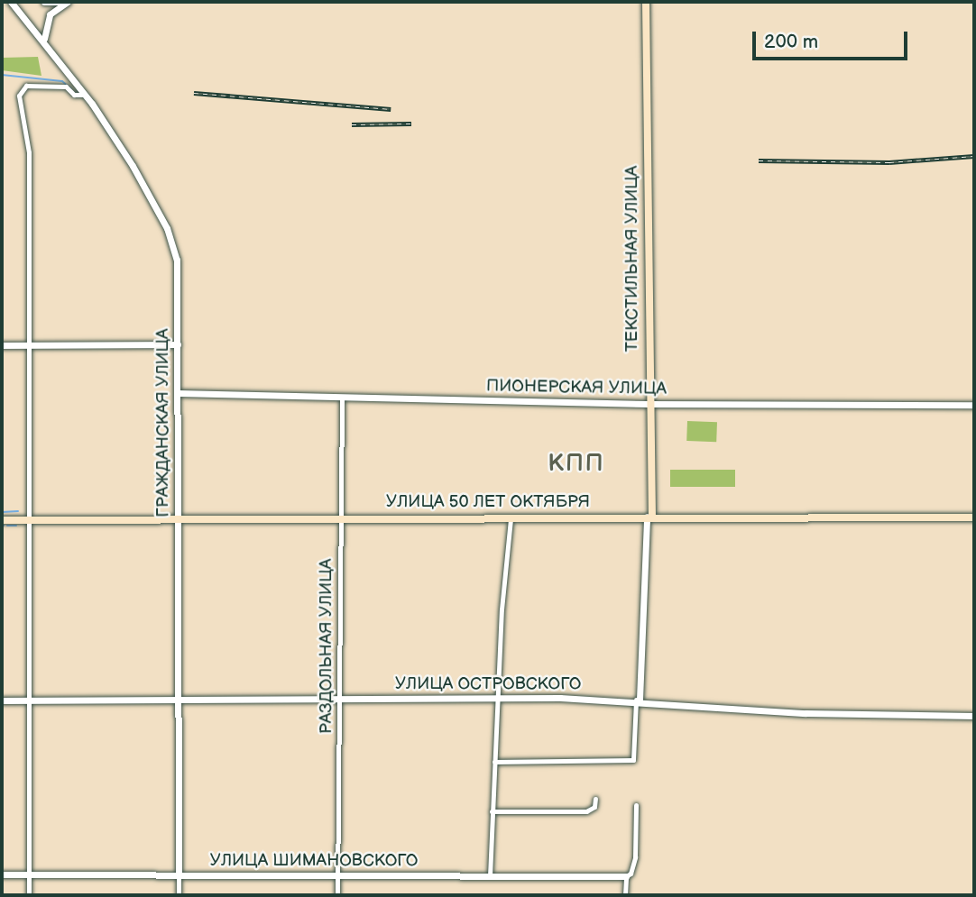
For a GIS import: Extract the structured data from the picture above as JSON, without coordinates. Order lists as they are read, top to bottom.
{
  "streets": {
    "main road": ["ТЕКСТИЛЬНАЯ УЛИЦА", "УЛИЦА 50 ЛЕТ ОКТЯБРЯ"],
    "street": [
      "ПИОНЕРСКАЯ УЛИЦА",
      "ГРАЖДАНСКАЯ УЛИЦА",
      "РАЗДОЛЬНАЯ УЛИЦА",
      "УЛИЦА ОСТРОВСКОГО",
      "УЛИЦА ШИМАНОВСКОГО"
    ]
  },
  "crossings": [
    ["ТЕКСТИЛЬНАЯ УЛИЦА", "ПИОНЕРСКАЯ УЛИЦА"],
    ["ТЕКСТИЛЬНАЯ УЛИЦА", "УЛИЦА 50 ЛЕТ ОКТЯБРЯ"],
    ["ТЕКСТИЛЬНАЯ УЛИЦА", "УЛИЦА ОСТРОВСКОГО"],
    ["ПИОНЕРСКАЯ УЛИЦА", "ГРАЖДАНСКАЯ УЛИЦА"],
    ["ПИОНЕРСКАЯ УЛИЦА", "РАЗДОЛЬНАЯ УЛИЦА"],
    ["ГРАЖДАНСКАЯ УЛИЦА", "УЛИЦА 50 ЛЕТ ОКТЯБРЯ"],
    ["ГРАЖДАНСКАЯ УЛИЦА", "УЛИЦА ОСТРОВСКОГО"],
    ["ГРАЖДАНСКАЯ УЛИЦА", "УЛИЦА ШИМАНОВСКОГО"],
    ["УЛИЦА 50 ЛЕТ ОКТЯБРЯ", "РАЗДОЛЬНАЯ УЛИЦА"],
    ["РАЗДОЛЬНАЯ УЛИЦА", "УЛИЦА ОСТРОВСКОГО"],
    ["РАЗДОЛЬНАЯ УЛИЦА", "УЛИЦА ШИМАНОВСКОГО"]
  ],
  "districts": ["КПП"],
  "scale_bar": "200 m"
}
